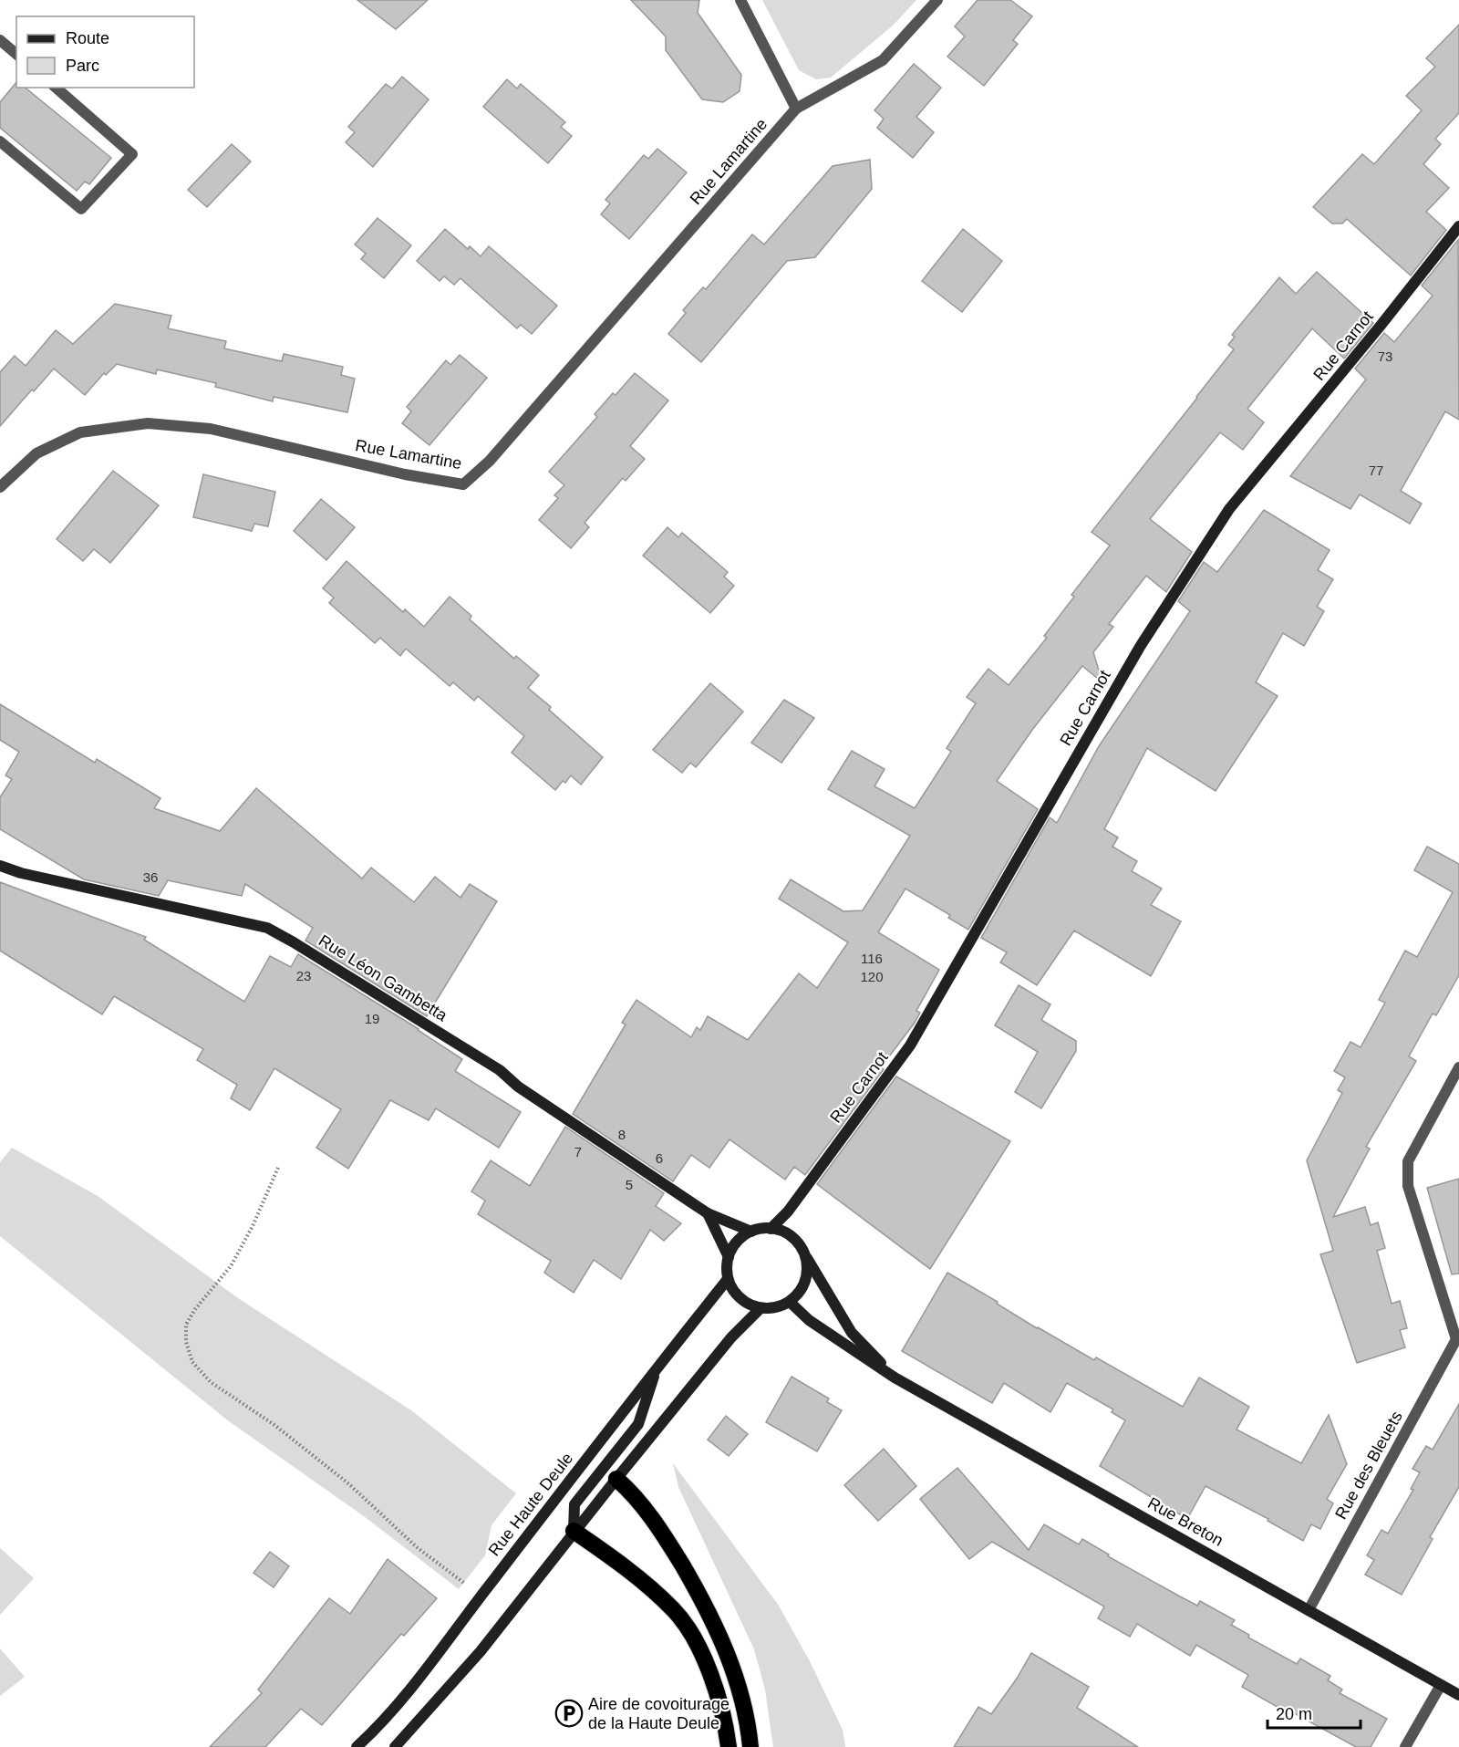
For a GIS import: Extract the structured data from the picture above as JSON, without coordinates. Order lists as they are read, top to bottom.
{
  "streets": {
    "main road": [
      "Rue Carnot",
      "Rue Léon Gambetta",
      "Rue Haute Deule",
      "Rue Breton"
    ],
    "street": ["Rue Lamartine", "Rue des Bleuets"]
  },
  "crossings": [
    ["Rue Carnot", "Rue Léon Gambetta"],
    ["Rue Carnot", "Rue Haute Deule"],
    ["Rue Carnot", "Rue Breton"],
    ["Rue Léon Gambetta", "Rue Haute Deule"],
    ["Rue Léon Gambetta", "Rue Breton"],
    ["Rue des Bleuets", "Rue Breton"],
    ["Rue Haute Deule", "Rue Breton"]
  ],
  "places": {
    "parking": ["Aire de covoiturage de la Haute Deule"]
  },
  "house_numbers": [
    "73",
    "77",
    "36",
    "116",
    "23",
    "120",
    "19",
    "8",
    "7",
    "6",
    "5"
  ],
  "legend": ["Route", "Parc"],
  "scale_bar": "20 m"
}
